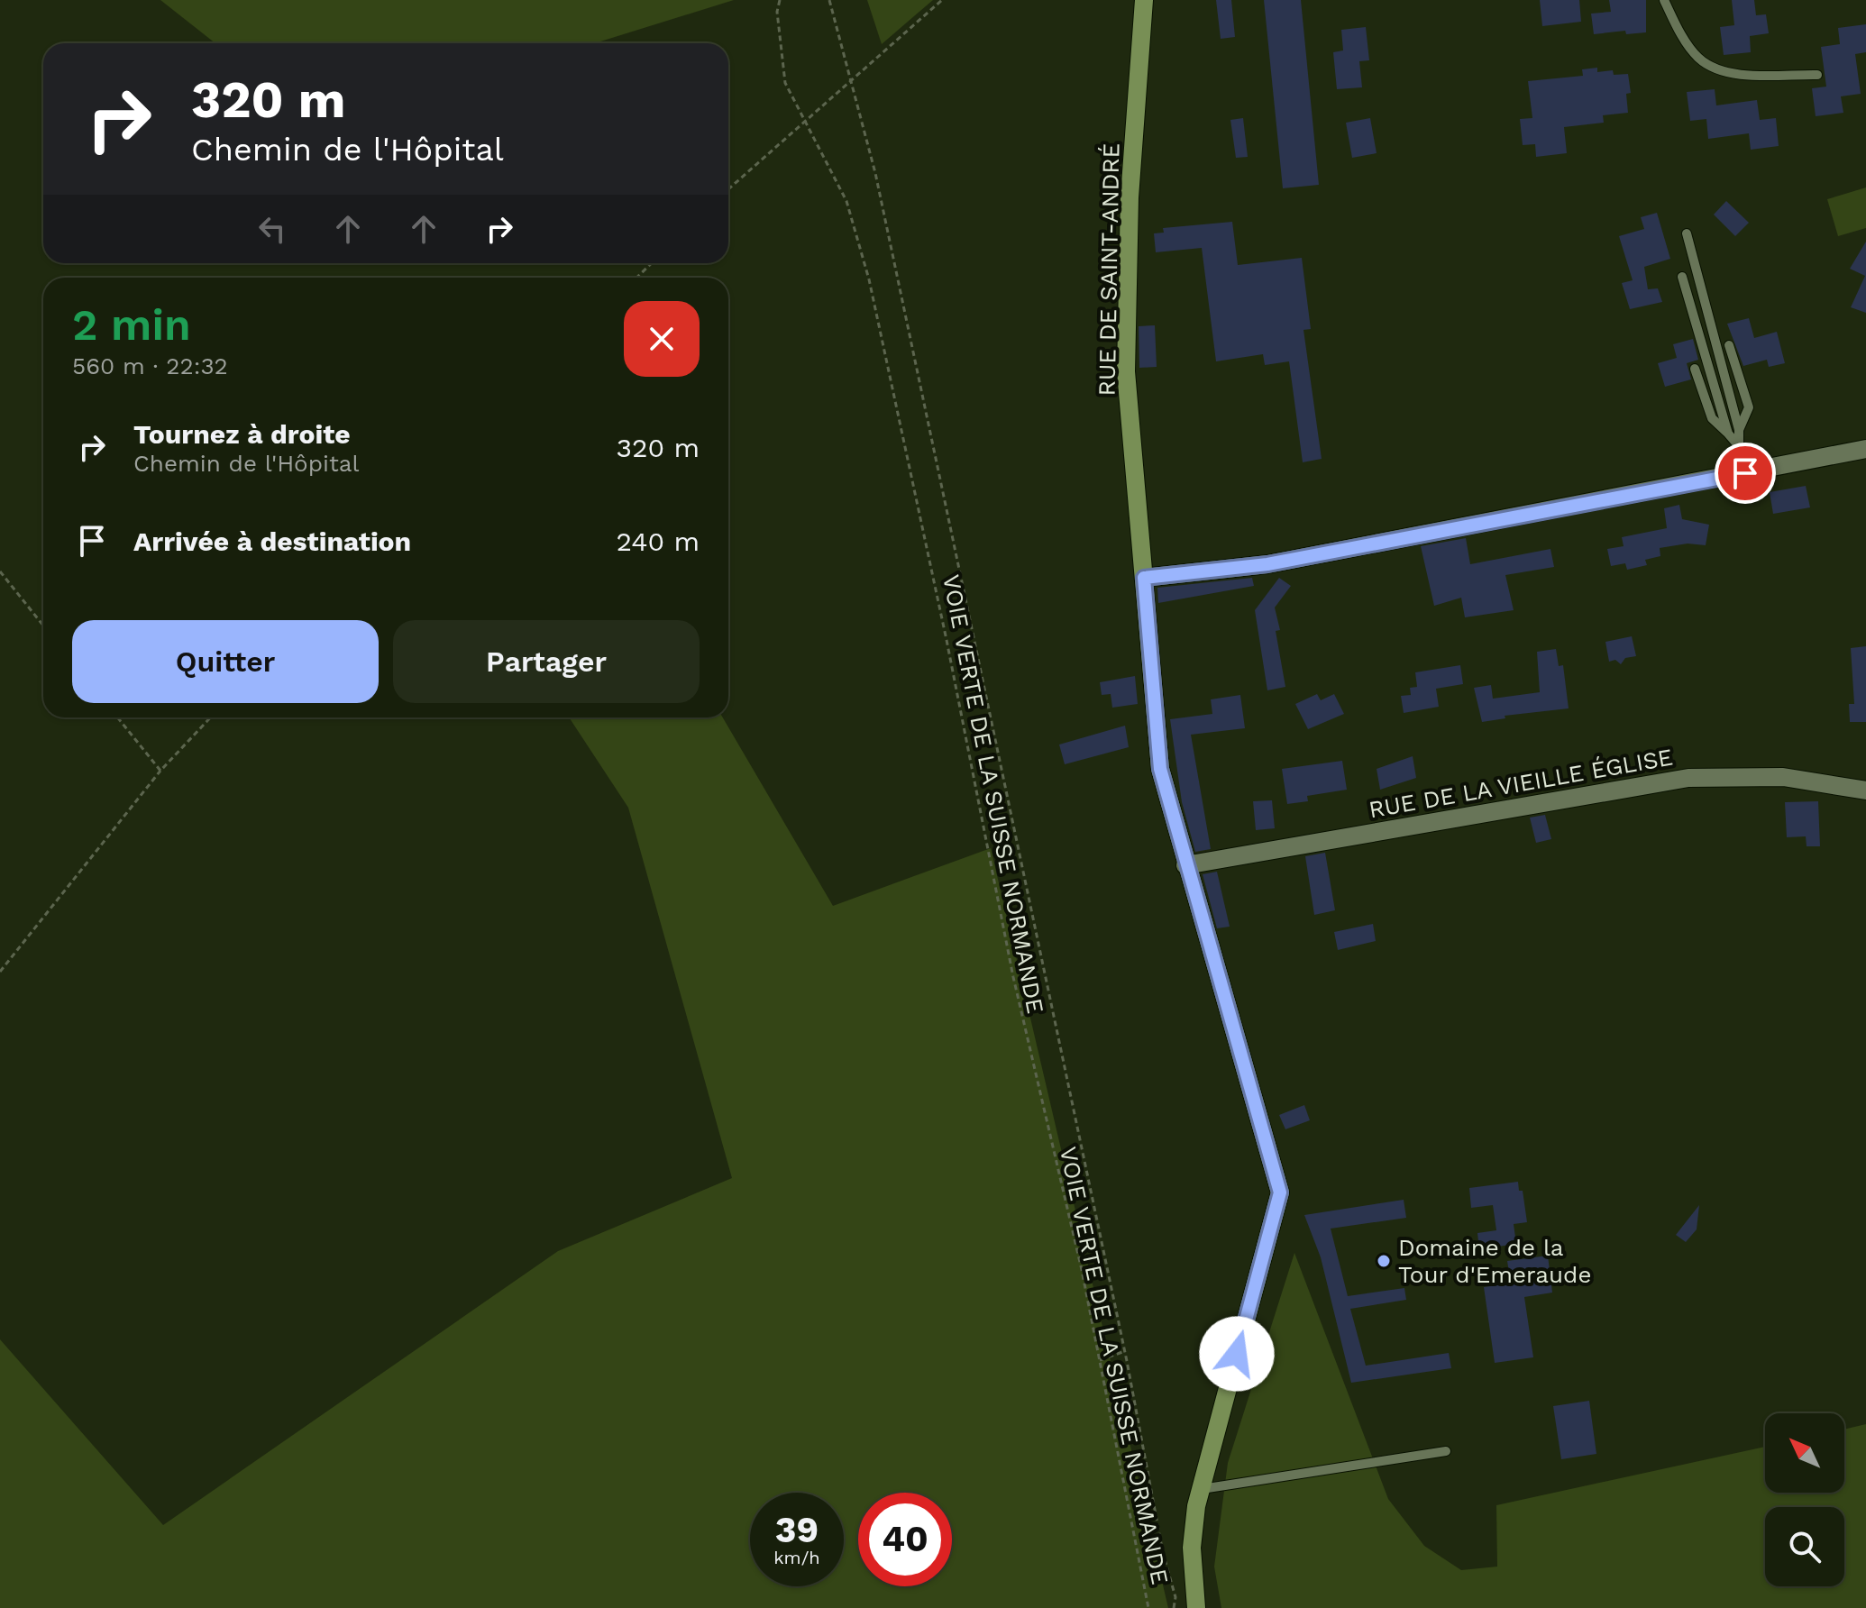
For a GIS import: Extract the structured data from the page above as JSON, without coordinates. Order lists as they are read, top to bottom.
{
  "streets": {
    "street": ["RUE DE SAINT-ANDRÉ", "RUE DE LA VIEILLE ÉGLISE"],
    "path": ["VOIE VERTE DE LA SUISSE NORMANDE"]
  },
  "crossings": [
    ["RUE DE SAINT-ANDRÉ", "RUE DE LA VIEILLE ÉGLISE"]
  ],
  "places": ["Domaine de la Tour d'Emeraude"],
  "north": "top left",
  "page": {
    "turn": ["320 m", "Chemin de l'Hôpital"],
    "heading": ["2 min", "560 m · 22:32"],
    "list": [
      {
        "name": "Tournez à droite",
        "note": "Chemin de l'Hôpital",
        "value": "320 m"
      },
      {
        "name": "Arrivée à destination",
        "value": "240 m"
      }
    ],
    "buttons": ["Quitter", "Partager"],
    "speed": "39 km/h",
    "limit": "40"
  }
}
